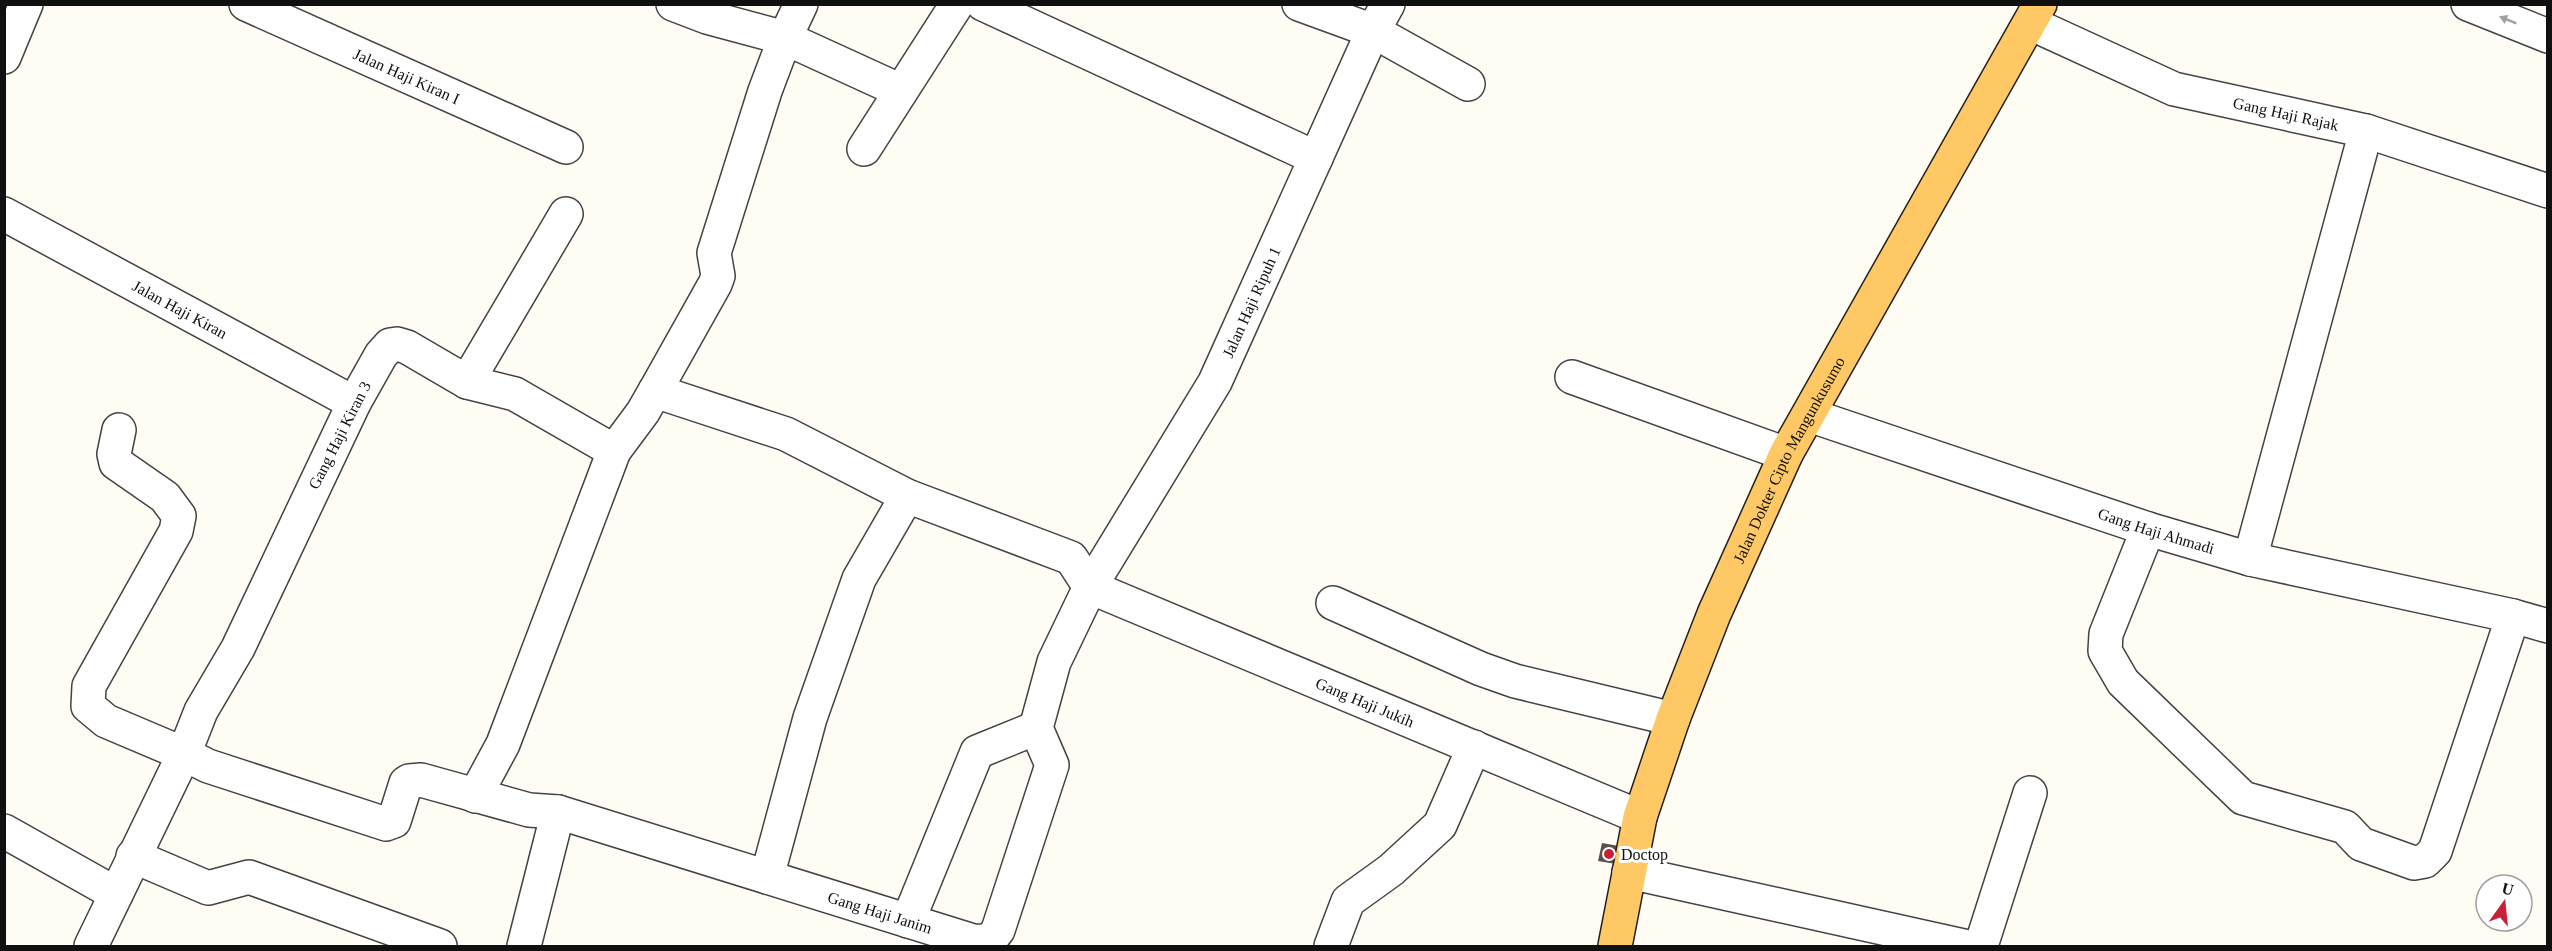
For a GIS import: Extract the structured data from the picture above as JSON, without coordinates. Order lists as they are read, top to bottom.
{
  "streets": {
    "main road": ["Jalan Dokter Cipto Mangunkusumo"],
    "street": [
      "Jalan Haji Kiran I",
      "Gang Haji Rajak",
      "Jalan Haji Ripuh 1",
      "Jalan Haji Kiran",
      "Gang Haji Kiran 3",
      "Gang Haji Ahmadi",
      "Gang Haji Jukih",
      "Gang Haji Janim"
    ]
  },
  "crossings": [
    ["Gang Haji Rajak", "Jalan Dokter Cipto Mangunkusumo"],
    ["Jalan Haji Ripuh 1", "Gang Haji Jukih"],
    ["Jalan Haji Kiran", "Gang Haji Kiran 3"],
    ["Gang Haji Kiran 3", "Gang Haji Janim"],
    ["Jalan Dokter Cipto Mangunkusumo", "Gang Haji Ahmadi"],
    ["Jalan Dokter Cipto Mangunkusumo", "Gang Haji Jukih"]
  ],
  "places": ["Doctop"],
  "north": "top"
}
